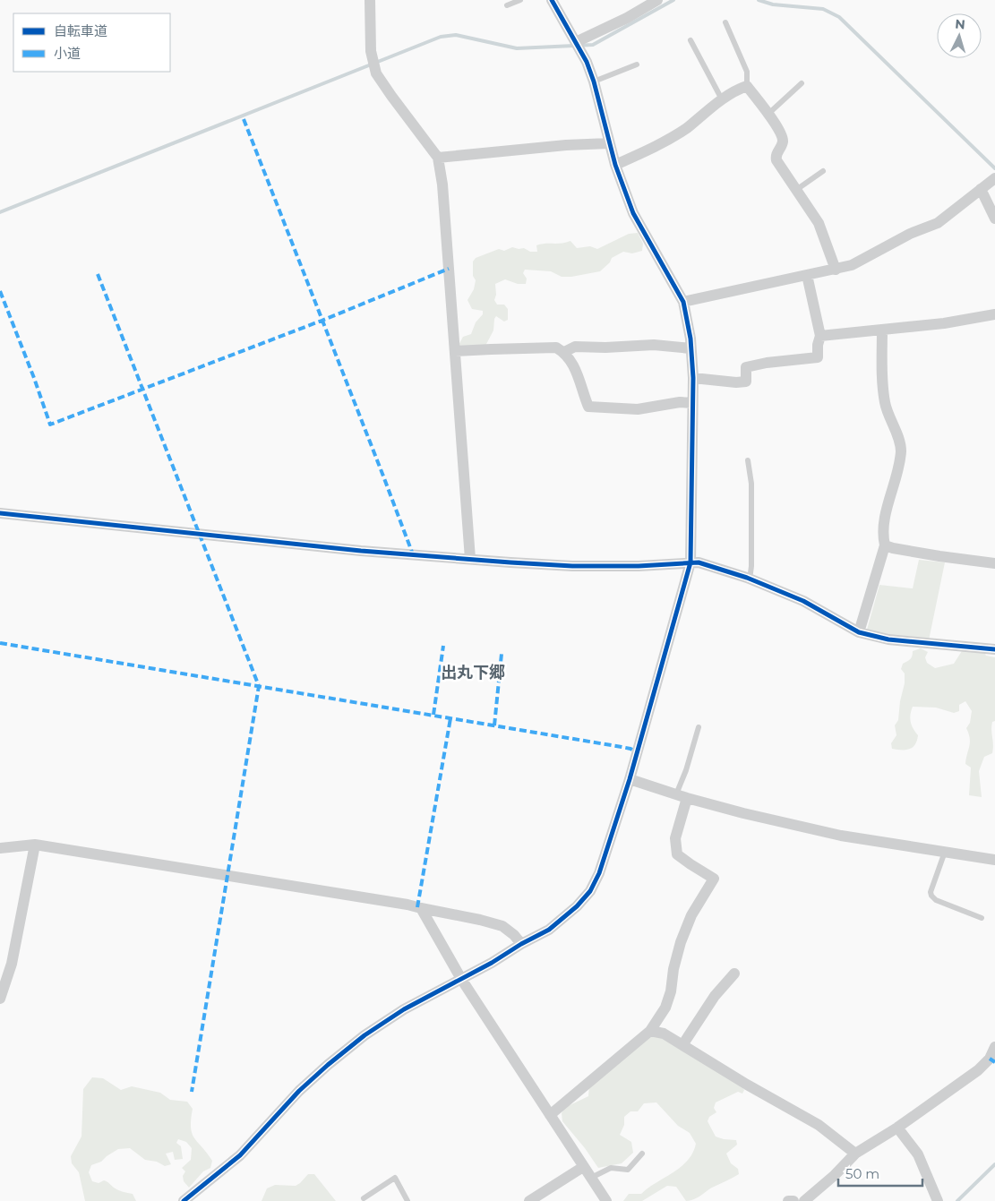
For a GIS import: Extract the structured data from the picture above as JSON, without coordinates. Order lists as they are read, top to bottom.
{
  "districts": ["出丸下郷"],
  "legend": ["自転車道", "小道"],
  "scale_bar": "50 m",
  "north": "top"
}
